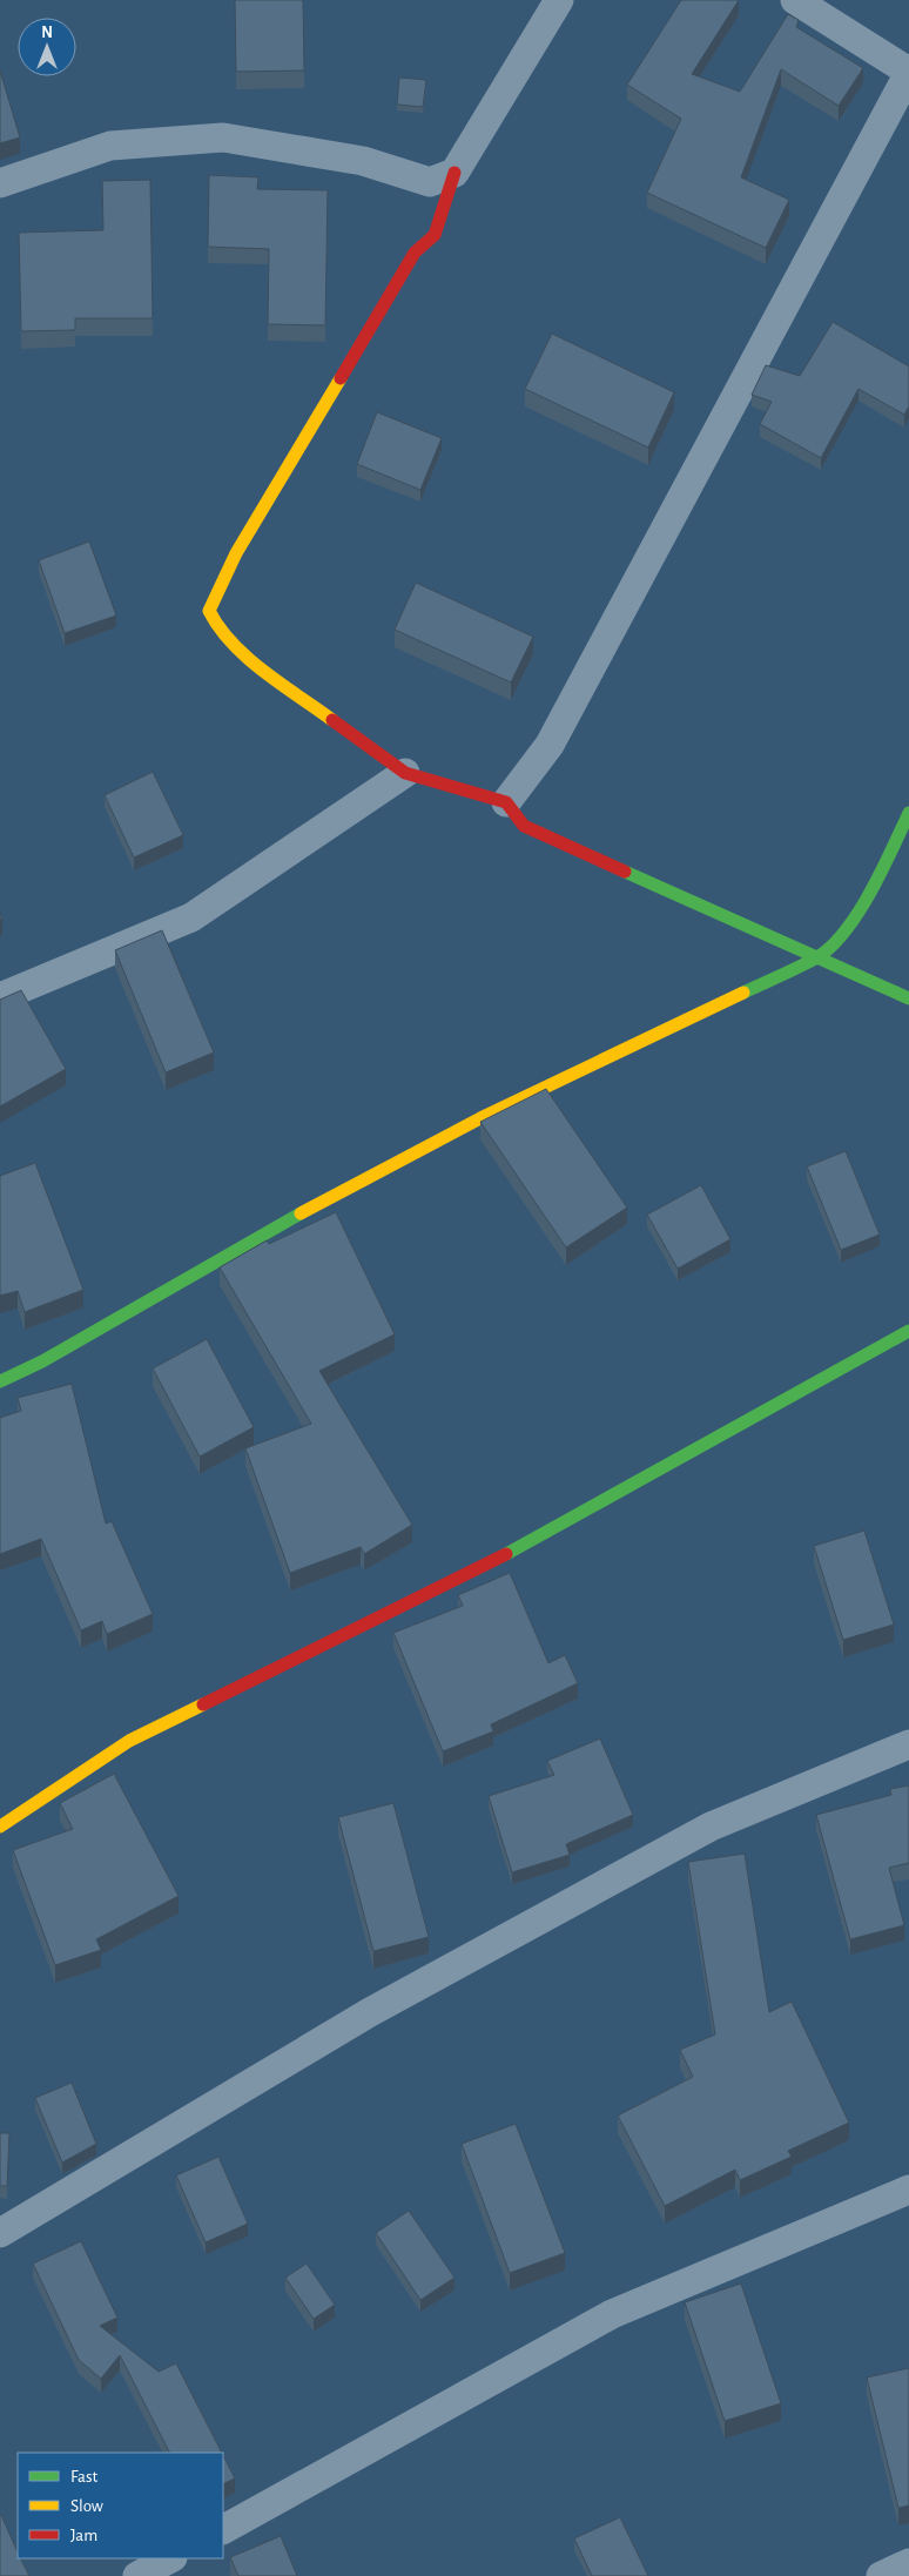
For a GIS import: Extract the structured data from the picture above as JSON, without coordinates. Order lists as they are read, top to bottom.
{
  "legend": ["Fast", "Slow", "Jam"],
  "north": "top"
}
